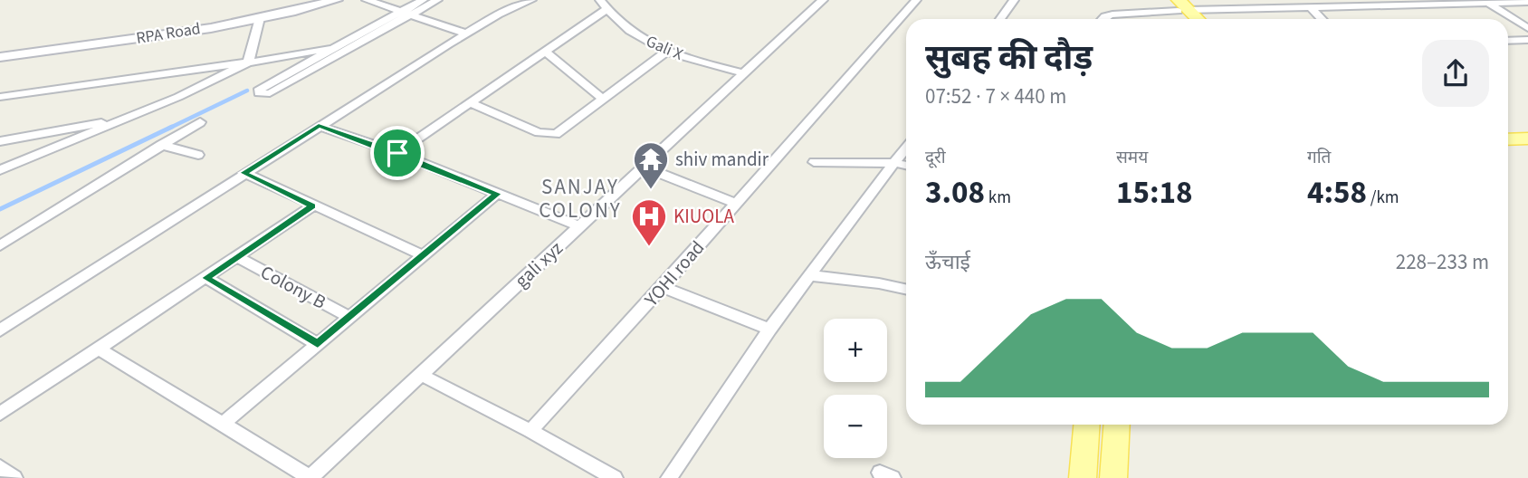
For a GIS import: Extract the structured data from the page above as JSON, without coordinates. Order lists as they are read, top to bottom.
{
  "streets": {
    "street": [
      "RPA Road",
      "Gali X",
      "gali xyz",
      "YOHI road",
      "Colony B"
    ]
  },
  "crossings": [
    ["Gali X", "gali xyz"]
  ],
  "districts": ["SANJAY COLONY"],
  "places": {
    "temple": ["shiv mandir"],
    "hospital": ["KIUOLA"]
  },
  "page": {
    "heading": ["सुबह की दौड़", "07:52 · 7 × 440 m"],
    "stats": [
      ["दूरी", "3.08 km"],
      ["समय", "15:18"],
      ["गति", "4:58 /km"]
    ],
    "chart": ["ऊँचाई", "228–233 m"],
    "map_buttons": ["+", "−"]
  }
}
